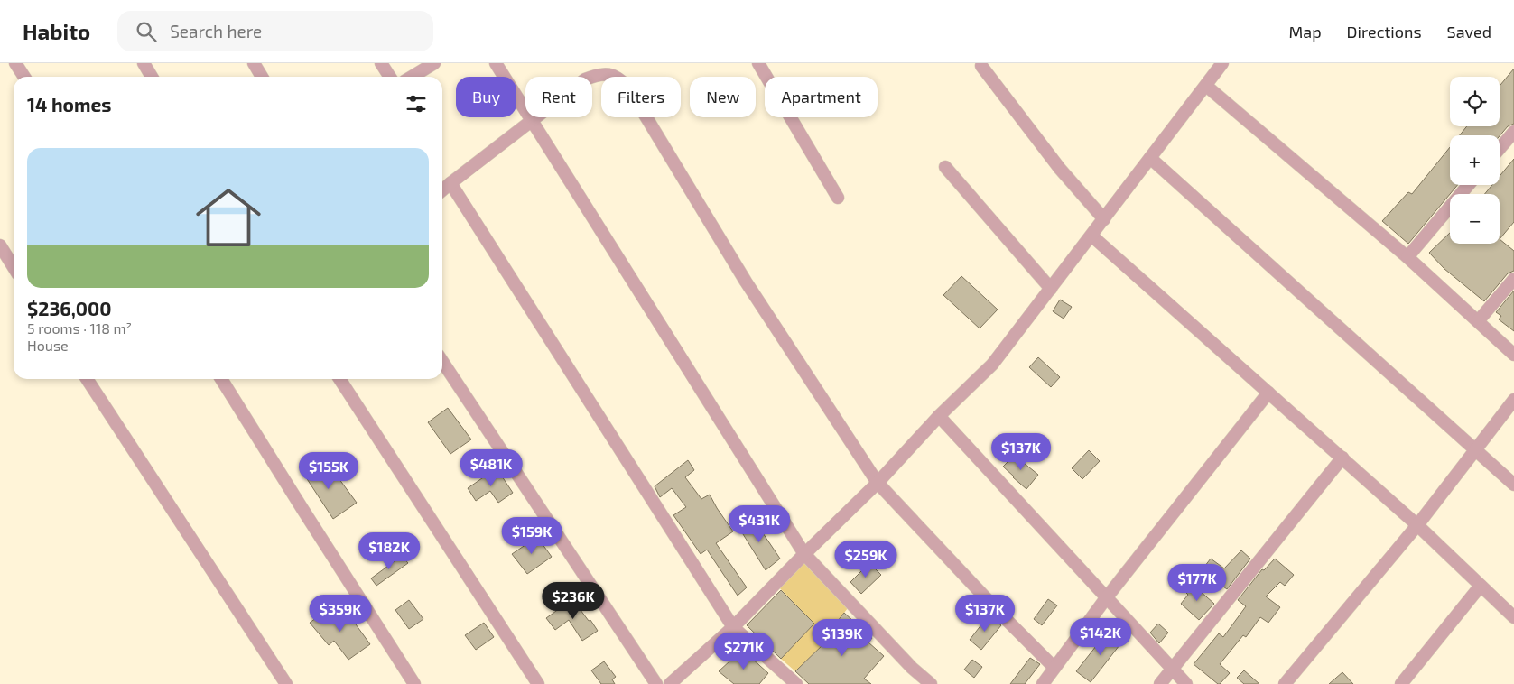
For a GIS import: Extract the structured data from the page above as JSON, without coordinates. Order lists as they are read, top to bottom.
{
  "page": {
    "header": "Habito",
    "search": "Search here",
    "nav": ["Map", "Directions", "Saved"],
    "map_buttons": ["+", "−"],
    "chip": [
      "Buy",
      "Rent",
      "Filters",
      "New",
      "Apartment"
    ],
    "heading": "14 homes",
    "list": [
      {
        "name": "$236,000",
        "note": "5 rooms · 118 m² · House"
      }
    ],
    "price": [
      "$137K",
      "$481K",
      "$155K",
      "$431K",
      "$159K",
      "$182K",
      "$259K",
      "$177K",
      "$236K",
      "$359K",
      "$137K",
      "$142K",
      "$139K",
      "$271K"
    ]
  }
}
